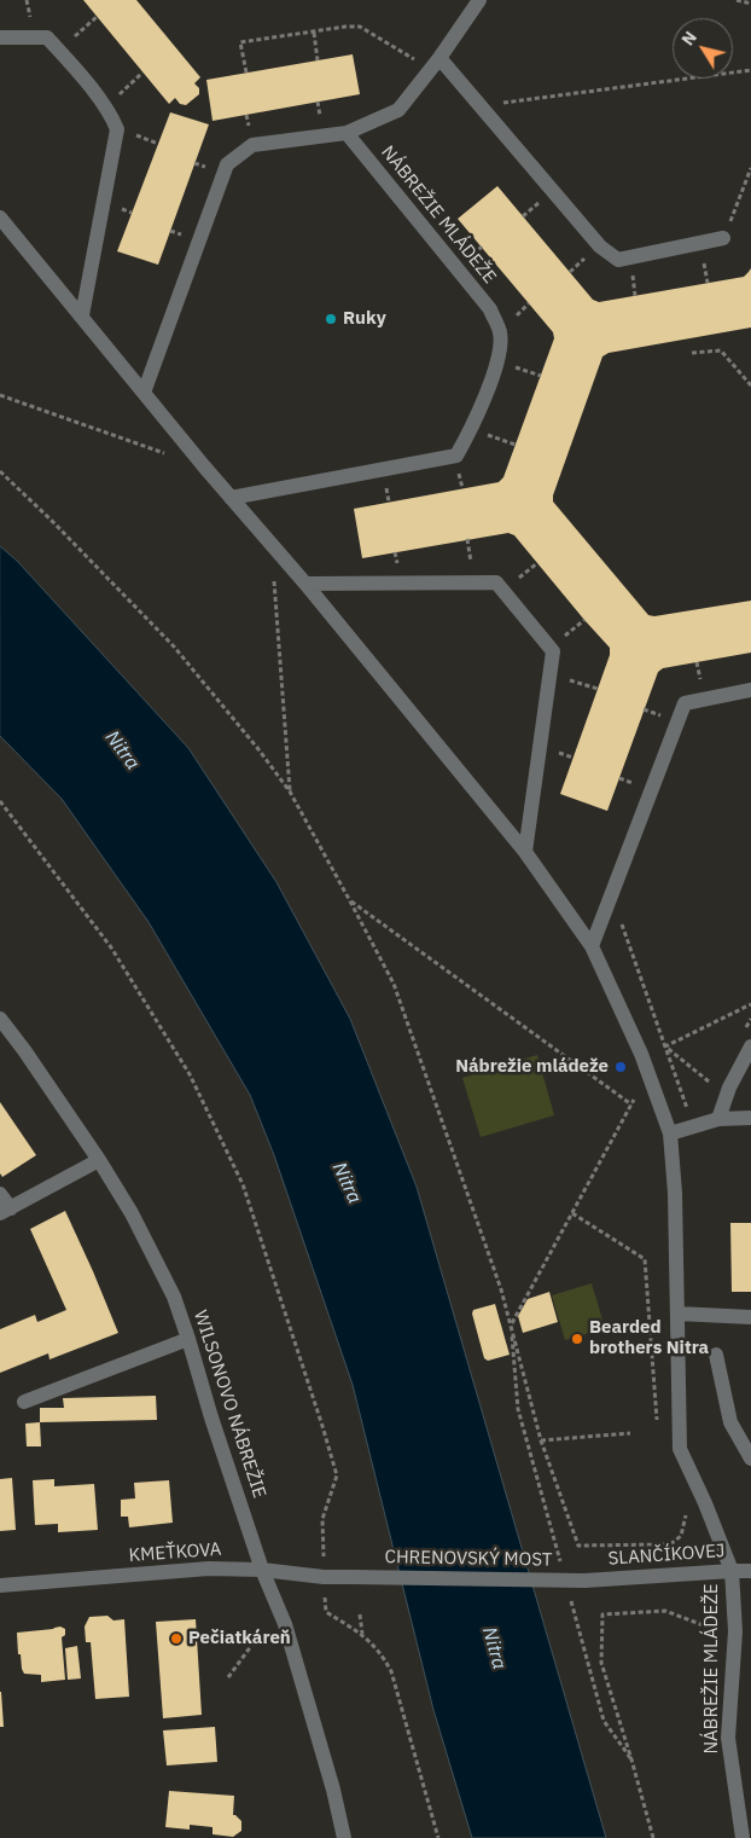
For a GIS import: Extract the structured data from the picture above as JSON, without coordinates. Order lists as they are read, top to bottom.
{
  "streets": {
    "street": [
      "NÁBREŽIE MLÁDEŽE",
      "WILSONOVO NÁBREŽIE",
      "KMEŤKOVA",
      "SLANČÍKOVEJ",
      "CHRENOVSKÝ MOST"
    ]
  },
  "crossings": [
    ["NÁBREŽIE MLÁDEŽE", "SLANČÍKOVEJ"],
    ["WILSONOVO NÁBREŽIE", "KMEŤKOVA"],
    ["KMEŤKOVA", "CHRENOVSKÝ MOST"],
    ["SLANČÍKOVEJ", "CHRENOVSKÝ MOST"]
  ],
  "water": ["Nitra"],
  "places": [
    "Ruky",
    "Nábrežie mládeže",
    "Bearded brothers Nitra",
    "Pečiatkáreň"
  ],
  "north": "top left"
}
